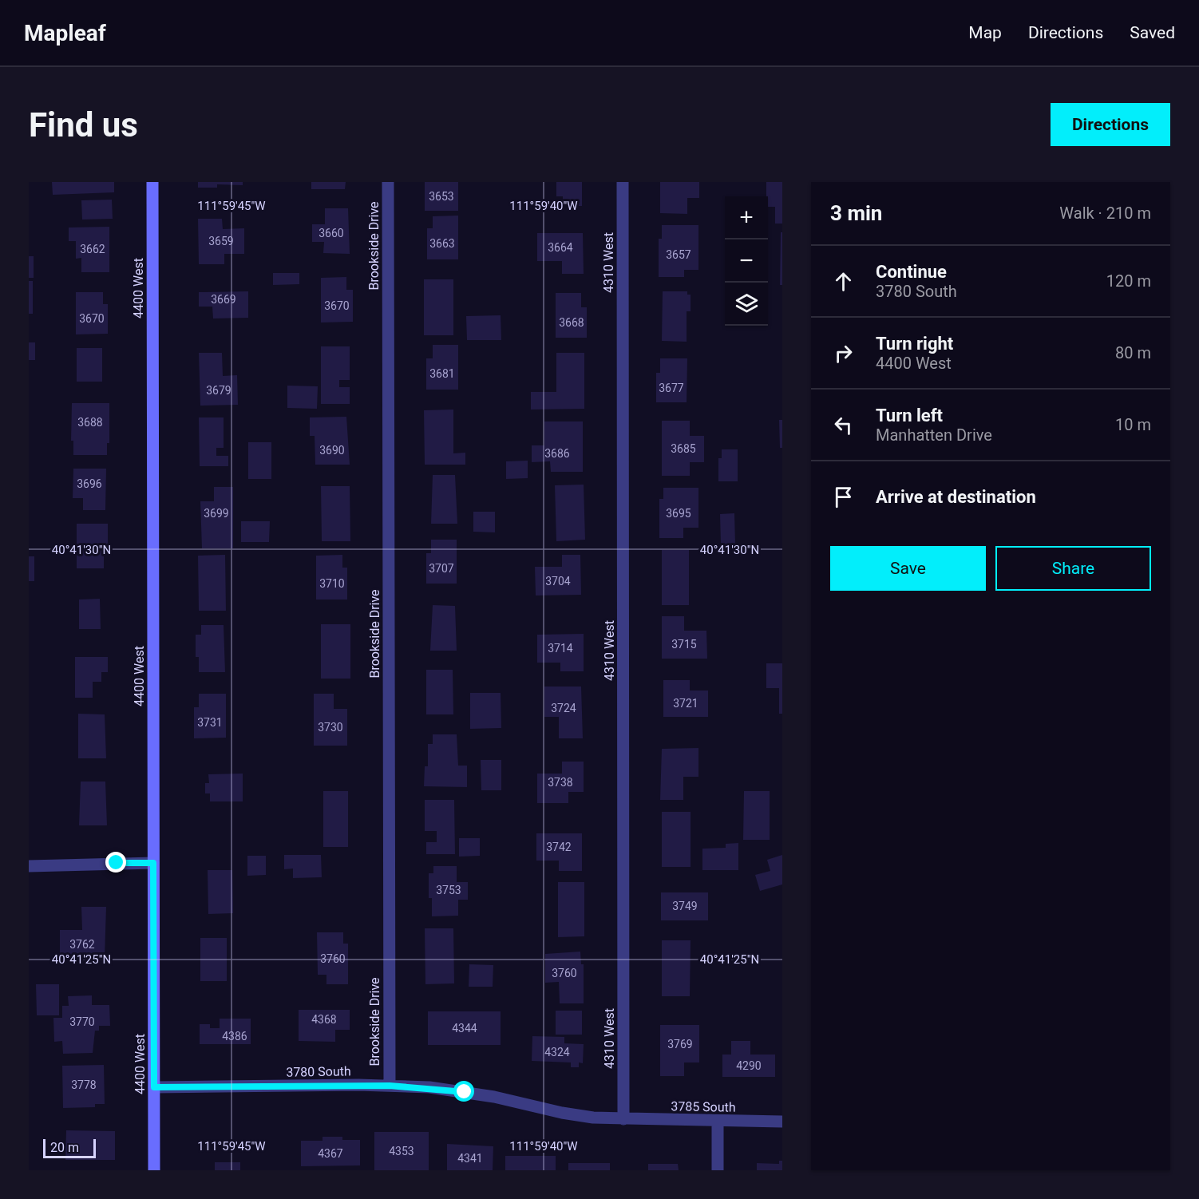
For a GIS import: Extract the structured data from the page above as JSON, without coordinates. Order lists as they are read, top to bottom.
{
  "streets": {
    "street": [
      "Brookside Drive",
      "4310 West",
      "4400 West",
      "3780 South",
      "3785 South"
    ]
  },
  "crossings": [
    ["Brookside Drive", "3780 South"],
    ["4310 West", "3780 South"],
    ["4310 West", "3785 South"],
    ["4400 West", "3780 South"],
    ["3780 South", "3785 South"]
  ],
  "house_numbers": [
    "3653",
    "3660",
    "3659",
    "3663",
    "3664",
    "3662",
    "3657",
    "3669",
    "3670",
    "3670",
    "3668",
    "3681",
    "3677",
    "3679",
    "3688",
    "3685",
    "3690",
    "3686",
    "3696",
    "3699",
    "3695",
    "3707",
    "3704",
    "3710",
    "3715",
    "3714",
    "3721",
    "3724",
    "3731",
    "3730",
    "3738",
    "3742",
    "3753",
    "3749",
    "3762",
    "3760",
    "3760",
    "4368",
    "3770",
    "4344",
    "4386",
    "3769",
    "4324",
    "4290",
    "3778",
    "4353",
    "4367",
    "4341"
  ],
  "scale_bar": "20 m",
  "page": {
    "header": "Mapleaf",
    "nav": ["Map", "Directions", "Saved"],
    "buttons": [
      "Directions",
      ["Save", "Share"]
    ],
    "title": "Find us",
    "heading": ["3 min", "Walk · 210 m"],
    "map_buttons": ["+", "−"],
    "list": [
      ["Continue", "3780 South", "120 m"],
      ["Turn right", "4400 West", "80 m"],
      ["Turn left", "Manhatten Drive", "10 m"],
      "Arrive at destination"
    ],
    "scale": "20 m"
  },
  "coordinates": [
    "111°59'45\"W",
    "111°59'40\"W",
    "40°41'30\"N",
    "40°41'25\"N"
  ]
}
